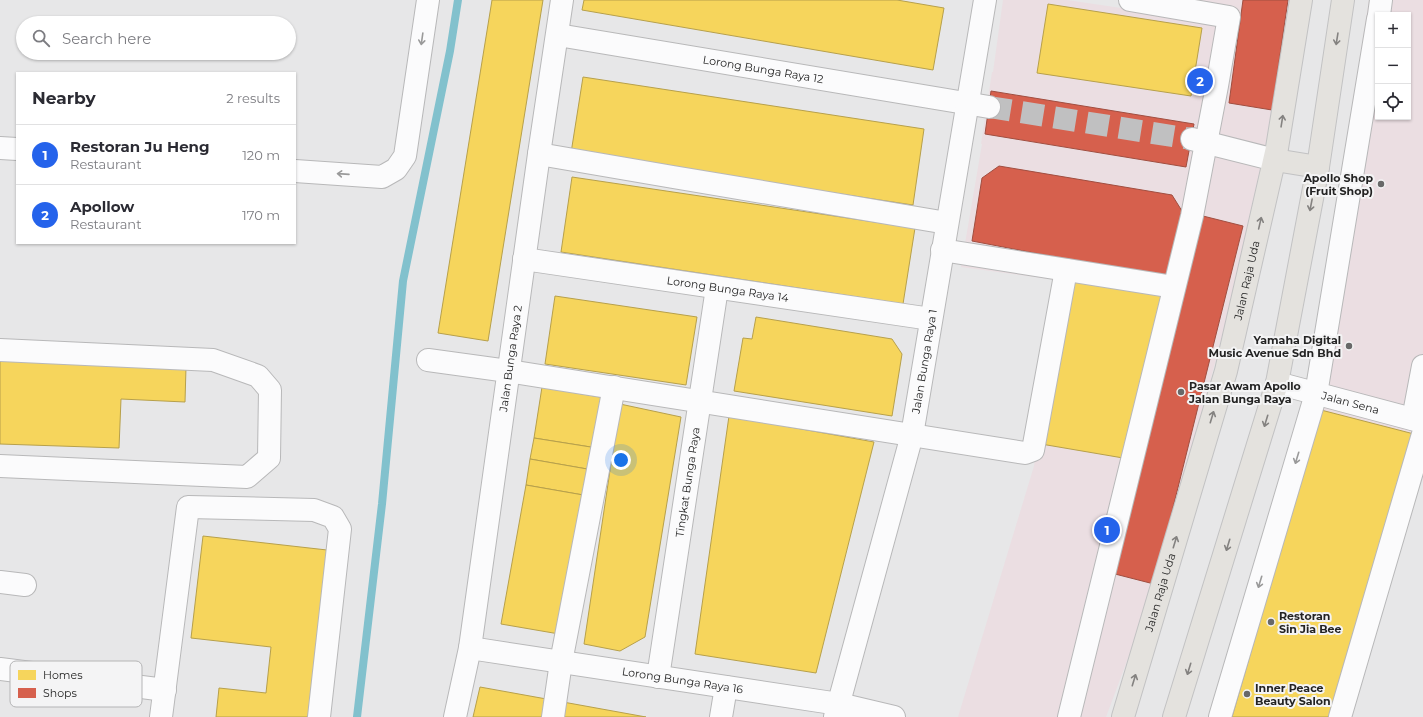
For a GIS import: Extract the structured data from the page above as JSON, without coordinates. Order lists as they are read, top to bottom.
{
  "streets": {
    "main road": ["Jalan Raja Uda"],
    "street": [
      "Lorong Bunga Raya 12",
      "Lorong Bunga Raya 14",
      "Jalan Bunga Raya 2",
      "Jalan Bunga Raya 1",
      "Jalan Sena",
      "Tingkat Bunga Raya",
      "Lorong Bunga Raya 16"
    ]
  },
  "crossings": [
    ["Lorong Bunga Raya 12", "Jalan Bunga Raya 2"],
    ["Lorong Bunga Raya 12", "Jalan Bunga Raya 1"],
    ["Lorong Bunga Raya 14", "Jalan Bunga Raya 2"],
    ["Lorong Bunga Raya 14", "Jalan Bunga Raya 1"],
    ["Lorong Bunga Raya 14", "Tingkat Bunga Raya"],
    ["Jalan Bunga Raya 2", "Lorong Bunga Raya 16"],
    ["Jalan Bunga Raya 1", "Lorong Bunga Raya 16"],
    ["Tingkat Bunga Raya", "Lorong Bunga Raya 16"]
  ],
  "places": [
    "Apollo Shop (Fruit Shop)",
    "Yamaha Digital Music Avenue Sdn Bhd",
    "Pasar Awam Apollo Jalan Bunga Raya",
    "Restoran Sin Jia Bee",
    "Inner Peace Beauty Salon"
  ],
  "legend": ["Homes", "Shops"],
  "page": {
    "map_buttons": ["+", "−"],
    "search": "Search here",
    "pins": ["2", "1"],
    "heading": ["Nearby", "2 results"],
    "list": [
      {
        "mark": "1",
        "name": "Restoran Ju Heng",
        "note": "Restaurant",
        "value": "120 m"
      },
      {
        "mark": "2",
        "name": "Apollow",
        "note": "Restaurant",
        "value": "170 m"
      }
    ]
  }
}
